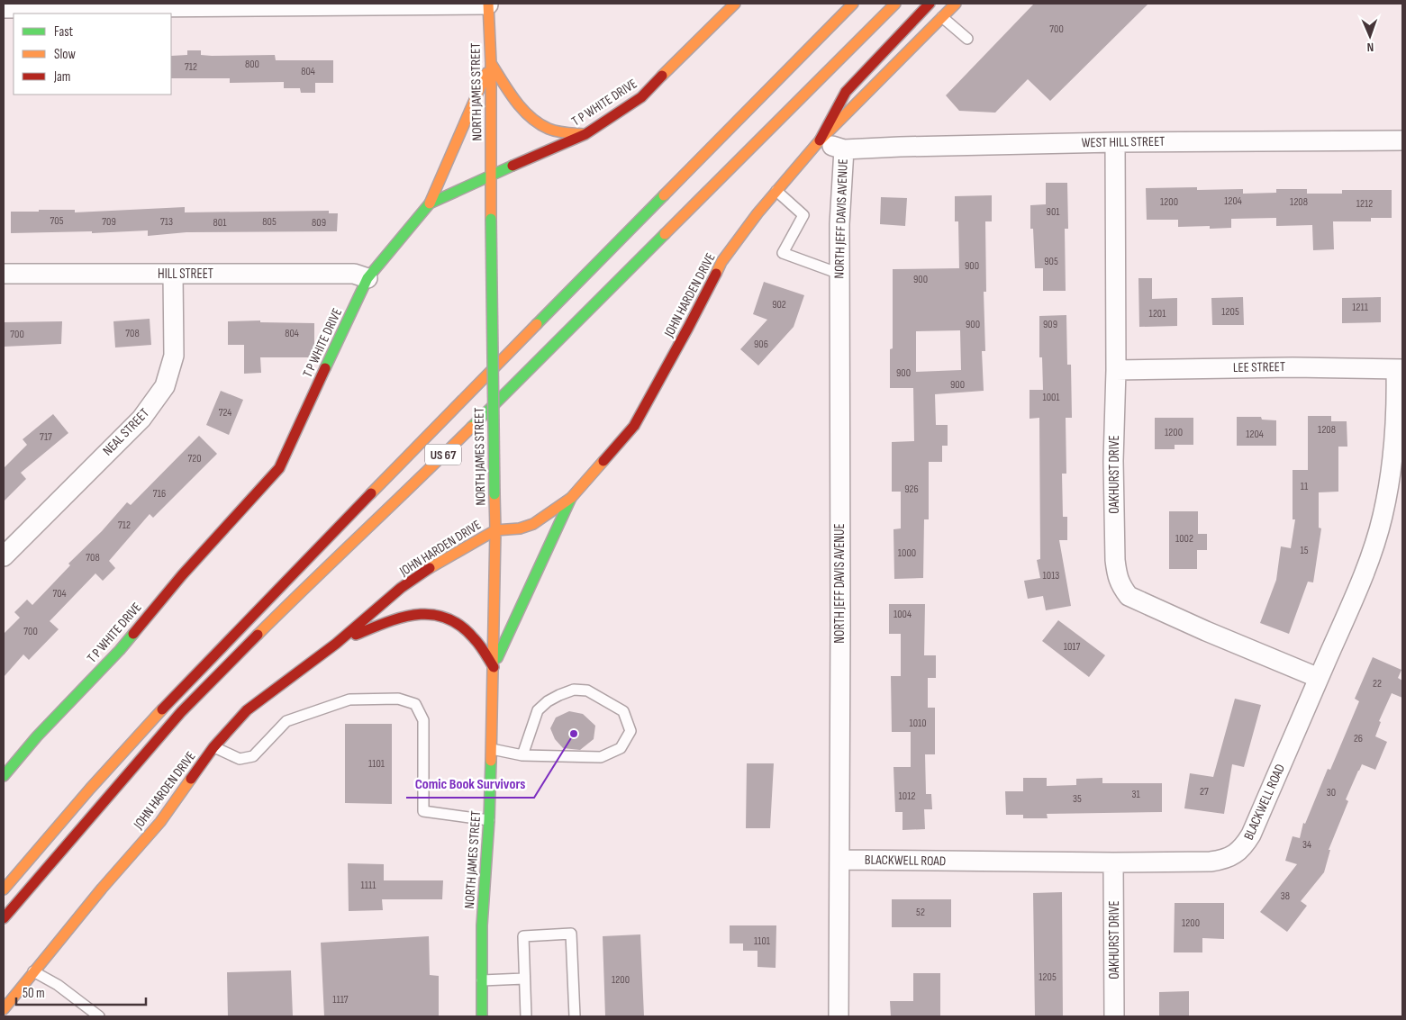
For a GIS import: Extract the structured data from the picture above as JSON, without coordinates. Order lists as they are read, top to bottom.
{
  "streets": {
    "main road": [
      "NORTH JAMES STREET",
      "T P WHITE DRIVE",
      "JOHN HARDEN DRIVE",
      "US 67"
    ],
    "street": [
      "WEST HILL STREET",
      "NORTH JEFF DAVIS AVENUE",
      "HILL STREET",
      "LEE STREET",
      "NEAL STREET",
      "OAKHURST DRIVE",
      "BLACKWELL ROAD"
    ]
  },
  "crossings": [
    ["NORTH JAMES STREET", "T P WHITE DRIVE"],
    ["NORTH JAMES STREET", "JOHN HARDEN DRIVE"],
    ["T P WHITE DRIVE", "HILL STREET"],
    ["WEST HILL STREET", "NORTH JEFF DAVIS AVENUE"],
    ["WEST HILL STREET", "OAKHURST DRIVE"],
    ["NORTH JEFF DAVIS AVENUE", "BLACKWELL ROAD"],
    ["HILL STREET", "NEAL STREET"],
    ["LEE STREET", "OAKHURST DRIVE"],
    ["LEE STREET", "BLACKWELL ROAD"],
    ["OAKHURST DRIVE", "BLACKWELL ROAD"]
  ],
  "places": ["Comic Book Survivors"],
  "house_numbers": [
    "700",
    "800",
    "712",
    "804",
    "1204",
    "1200",
    "1208",
    "1212",
    "901",
    "705",
    "709",
    "713",
    "805",
    "801",
    "809",
    "905",
    "900",
    "900",
    "902",
    "1211",
    "1205",
    "1201",
    "900",
    "909",
    "708",
    "804",
    "700",
    "906",
    "900",
    "900",
    "1001",
    "724",
    "1208",
    "1200",
    "1204",
    "717",
    "720",
    "11",
    "926",
    "716",
    "712",
    "1002",
    "15",
    "1000",
    "708",
    "1013",
    "704",
    "1004",
    "700",
    "1017",
    "22",
    "1010",
    "26",
    "1101",
    "27",
    "30",
    "31",
    "1012",
    "35",
    "34",
    "1111",
    "38",
    "52",
    "1200",
    "1101",
    "1205",
    "1200",
    "1117"
  ],
  "legend": ["Fast", "Slow", "Jam"],
  "scale_bar": "50 m",
  "north": "bottom"
}
